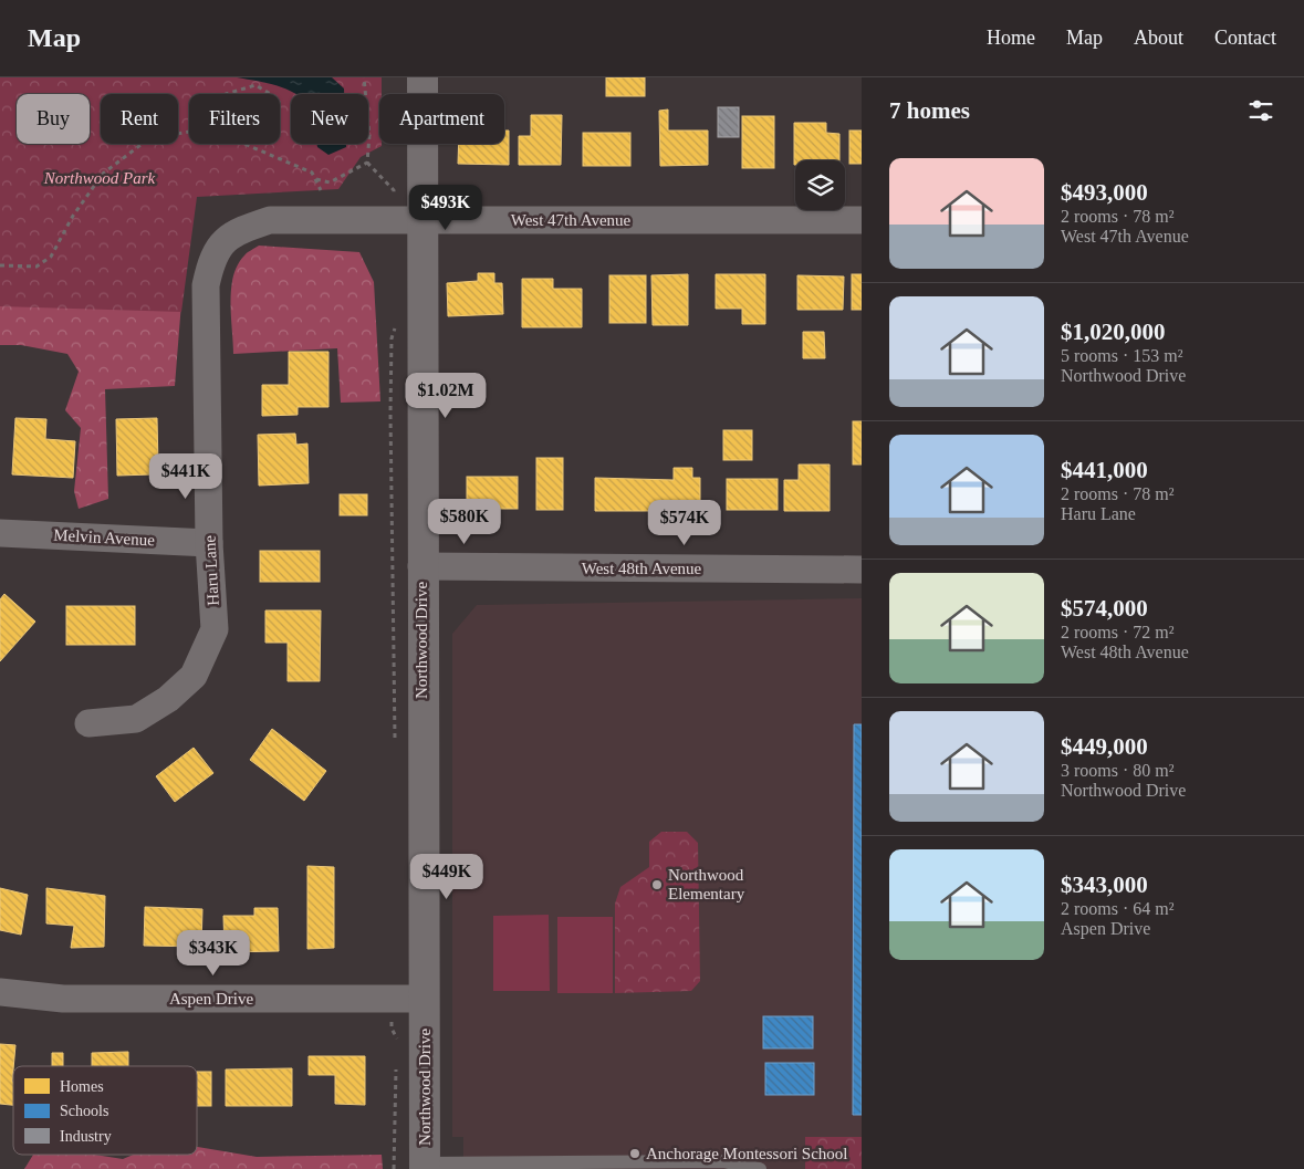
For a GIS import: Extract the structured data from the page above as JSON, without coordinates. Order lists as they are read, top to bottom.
{
  "streets": {
    "street": [
      "West 47th Avenue",
      "Melvin Avenue",
      "West 48th Avenue",
      "Haru Lane",
      "Northwood Drive",
      "Aspen Drive"
    ]
  },
  "crossings": [
    ["West 47th Avenue", "Haru Lane"],
    ["West 47th Avenue", "Northwood Drive"],
    ["Melvin Avenue", "Haru Lane"],
    ["West 48th Avenue", "Northwood Drive"],
    ["Northwood Drive", "Aspen Drive"]
  ],
  "parks": ["Northwood Park"],
  "places": ["Northwood Elementary", "Anchorage Montessori School"],
  "legend": ["Homes", "Schools", "Industry"],
  "page": {
    "header": "Map",
    "nav": [
      "Home",
      "Map",
      "About",
      "Contact"
    ],
    "heading": "7 homes",
    "chip": [
      "Buy",
      "Rent",
      "Filters",
      "New",
      "Apartment"
    ],
    "list": [
      {
        "name": "$493,000",
        "note": "2 rooms · 78 m² · West 47th Avenue"
      },
      {
        "name": "$1,020,000",
        "note": "5 rooms · 153 m² · Northwood Drive"
      },
      {
        "name": "$441,000",
        "note": "2 rooms · 78 m² · Haru Lane"
      },
      {
        "name": "$574,000",
        "note": "2 rooms · 72 m² · West 48th Avenue"
      },
      {
        "name": "$449,000",
        "note": "3 rooms · 80 m² · Northwood Drive"
      },
      {
        "name": "$343,000",
        "note": "2 rooms · 64 m² · Aspen Drive"
      }
    ],
    "price": [
      "$493K",
      "$1.02M",
      "$441K",
      "$580K",
      "$574K",
      "$449K",
      "$343K"
    ]
  }
}
